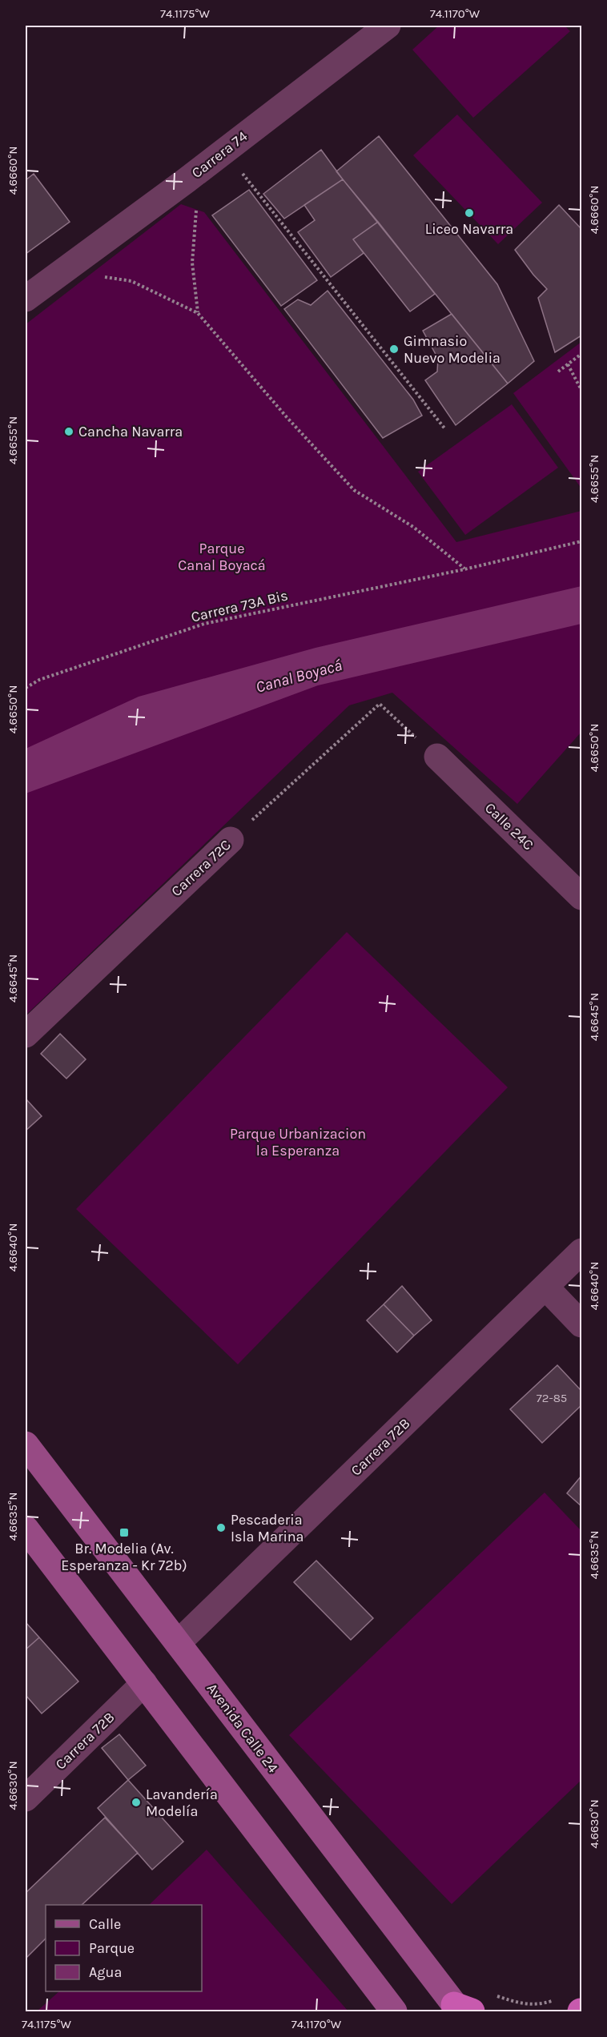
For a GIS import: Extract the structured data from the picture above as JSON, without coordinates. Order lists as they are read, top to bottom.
{
  "streets": {
    "main road": ["Avenida Calle 24"],
    "street": [
      "Carrera 74",
      "Calle 24C",
      "Carrera 72C",
      "Carrera 72B"
    ],
    "path": ["Carrera 73A Bis"]
  },
  "crossings": [
    ["Calle 24C", "Carrera 72C"],
    ["Carrera 72B", "Avenida Calle 24"]
  ],
  "water": ["Canal Boyacá"],
  "parks": ["Parque Canal Boyacá", "Parque Urbanizacion la Esperanza"],
  "places": {
    "other": [
      "Liceo Navarra",
      "Gimnasio Nuevo Modelia",
      "Cancha Navarra",
      "Pescaderia Isla Marina",
      "Lavandería Modelía"
    ],
    "transit": ["Br. Modelia (Av. Esperanza - Kr 72b)"]
  },
  "house_numbers": ["72-85"],
  "legend": ["Calle", "Parque", "Agua"],
  "coordinates": [
    "74.1175°W",
    "74.1170°W",
    "4.6660°N",
    "4.6655°N",
    "4.6650°N",
    "4.6645°N",
    "4.6640°N",
    "4.6635°N",
    "4.6630°N"
  ]
}
